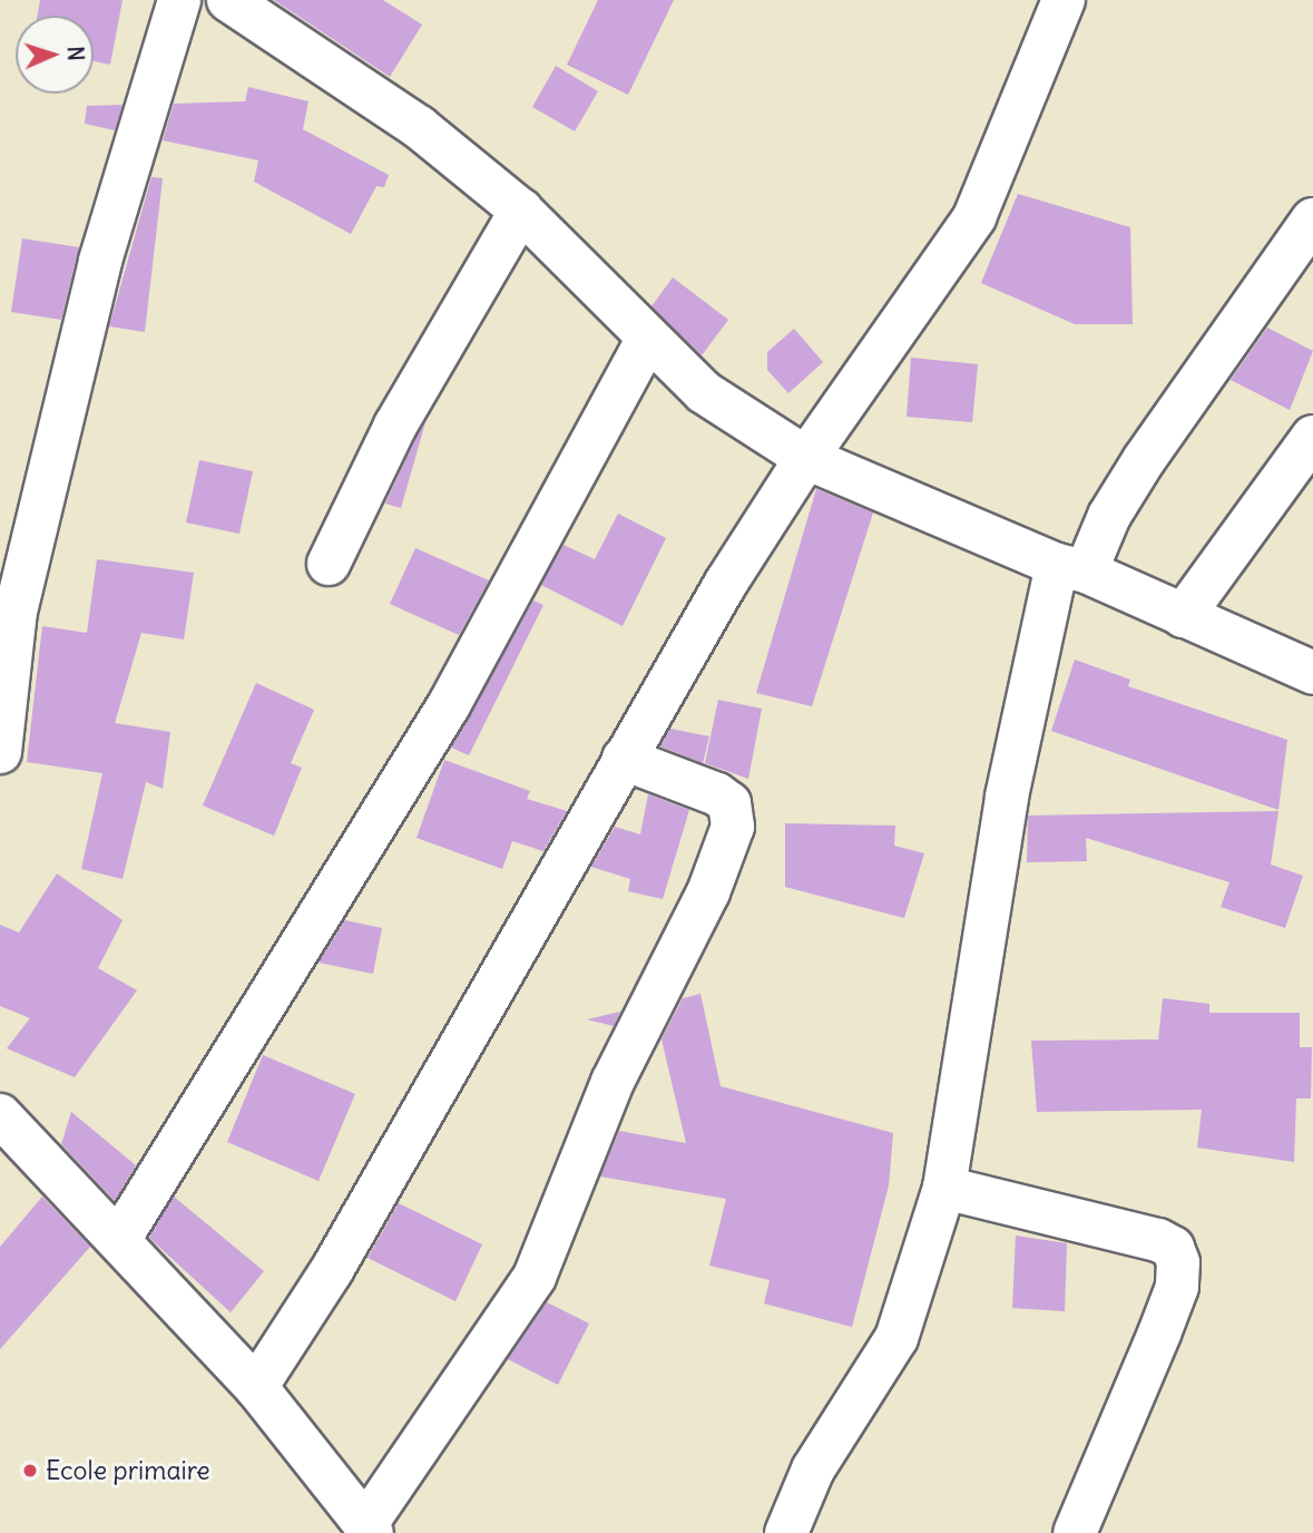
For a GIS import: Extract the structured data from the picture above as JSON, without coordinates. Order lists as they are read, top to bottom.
{
  "places": ["Ecole primaire"],
  "north": "right"
}
